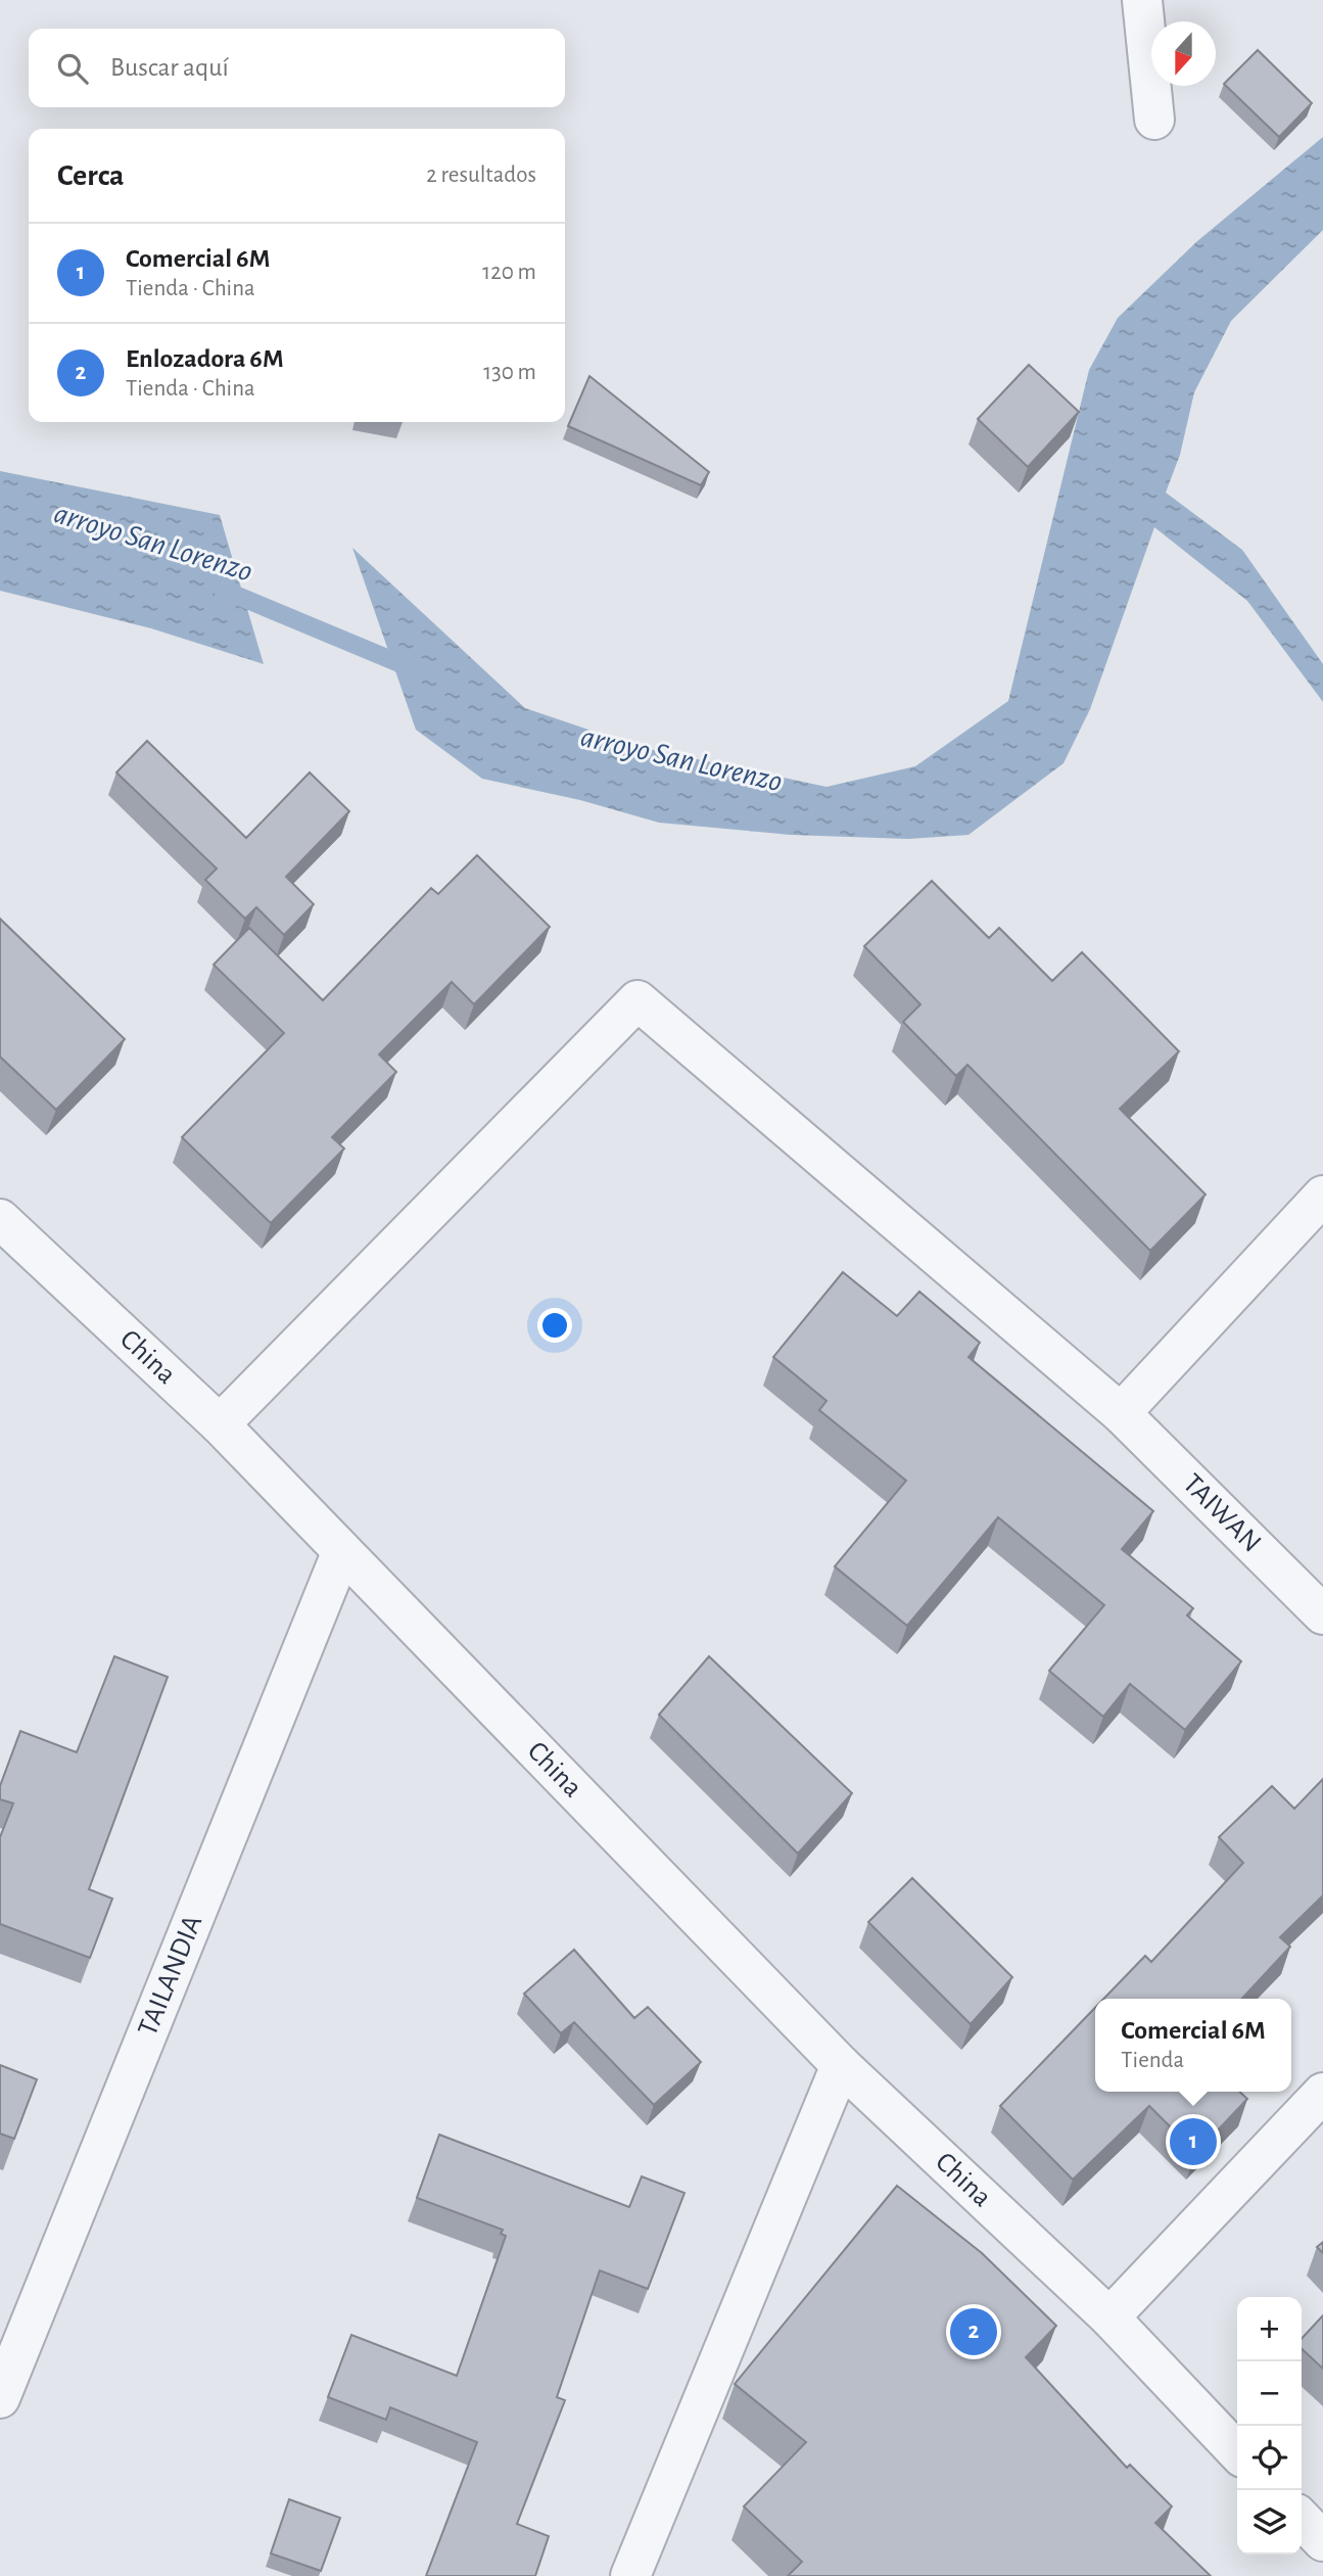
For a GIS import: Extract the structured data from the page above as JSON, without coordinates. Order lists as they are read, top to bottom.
{
  "streets": {
    "street": ["China", "TAIWAN", "TAILANDIA"]
  },
  "crossings": [
    ["China", "TAIWAN"],
    ["China", "TAILANDIA"]
  ],
  "water": ["arroyo San Lorenzo"],
  "north": "bottom",
  "page": {
    "search": "Buscar aquí",
    "heading": ["Cerca", "2 resultados"],
    "list": [
      {
        "mark": "1",
        "name": "Comercial 6M",
        "note": "Tienda · China",
        "value": "120 m"
      },
      {
        "mark": "2",
        "name": "Enlozadora 6M",
        "note": "Tienda · China",
        "value": "130 m"
      }
    ],
    "popup": ["Comercial 6M", "Tienda"],
    "pins": ["1", "2"],
    "map_buttons": ["+", "−"]
  }
}
